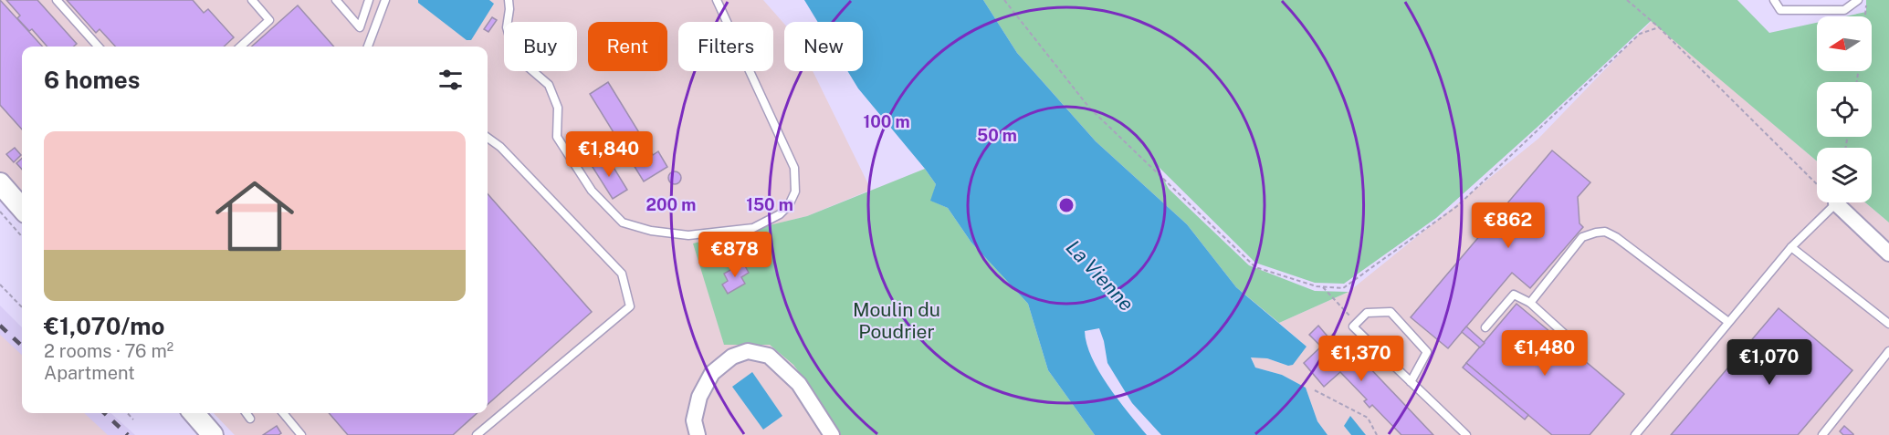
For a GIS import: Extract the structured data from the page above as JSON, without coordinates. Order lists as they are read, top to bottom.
{
  "water": ["La Vienne"],
  "parks": ["Moulin du Poudrier"],
  "north": "left",
  "page": {
    "chip": [
      "Buy",
      "Rent",
      "Filters",
      "New"
    ],
    "heading": "6 homes",
    "list": [
      {
        "name": "€1,070/mo",
        "note": "2 rooms · 76 m² · Apartment"
      }
    ],
    "price": [
      "€1,840",
      "€862",
      "€878",
      "€1,480",
      "€1,370",
      "€1,070"
    ]
  },
  "rings": [
    "100 m",
    "50 m",
    "200 m",
    "150 m"
  ]
}
